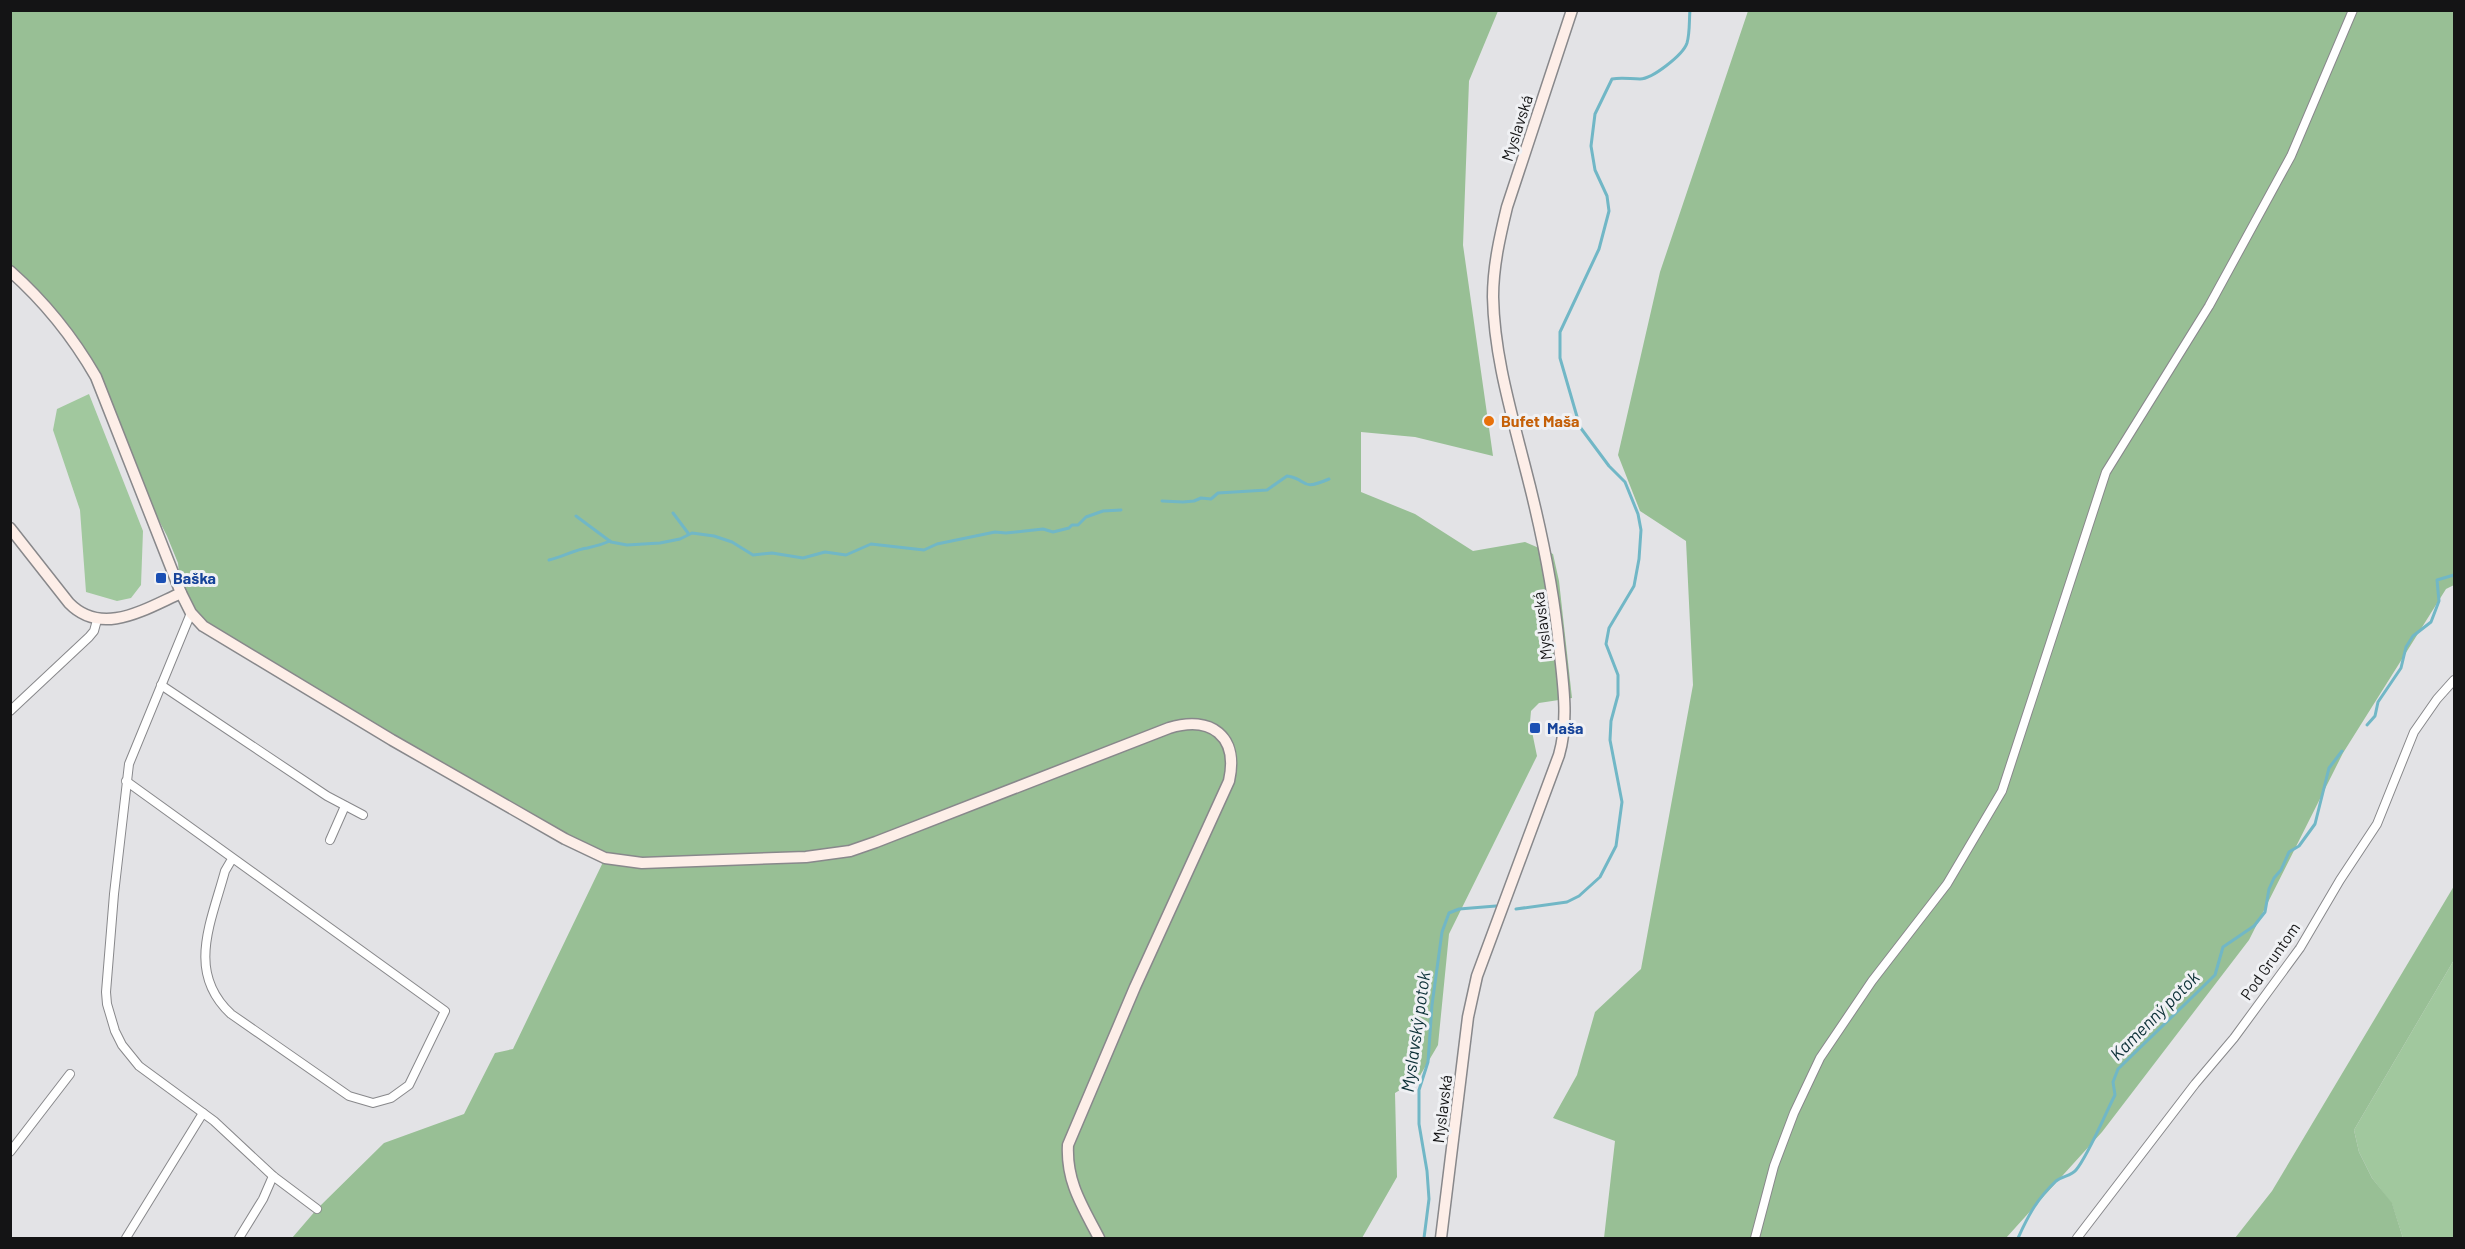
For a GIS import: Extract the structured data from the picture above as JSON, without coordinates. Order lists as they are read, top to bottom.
{
  "streets": {
    "street": ["Myslavská", "Pod Gruntom"]
  },
  "water": ["Kamenný potok", "Myslavský potok"],
  "places": {
    "other": ["Bufet Maša"],
    "transit": ["Baška", "Maša"]
  }
}
